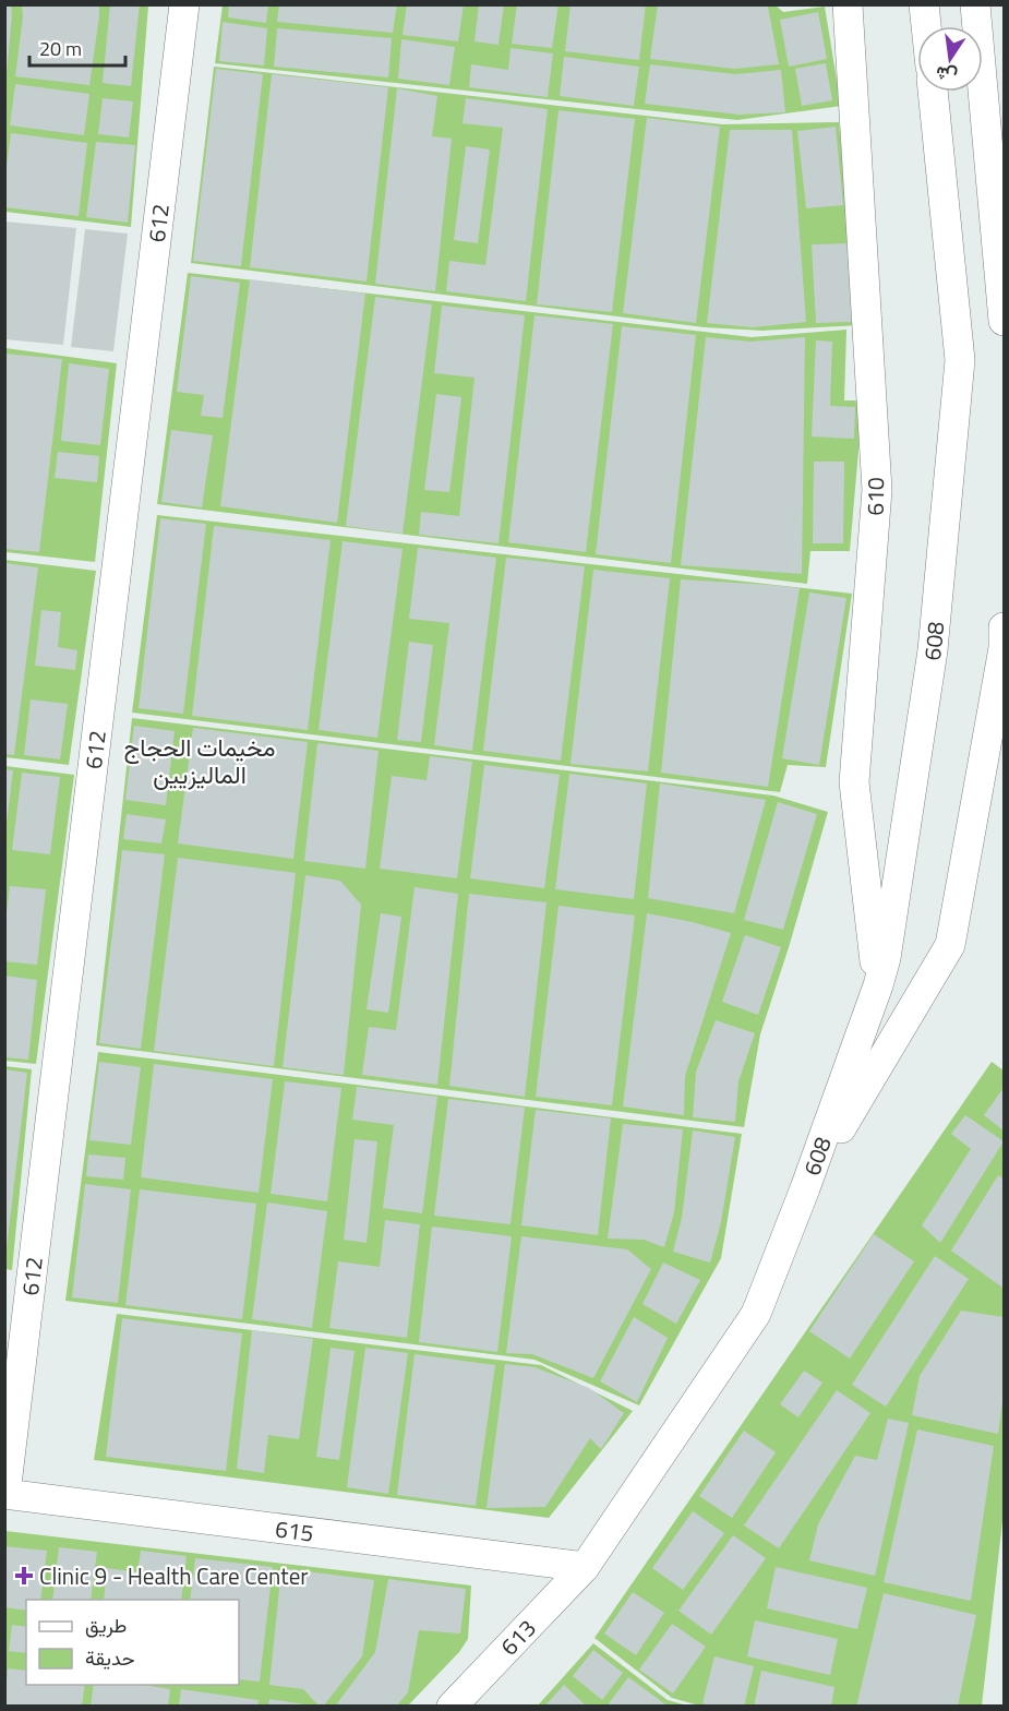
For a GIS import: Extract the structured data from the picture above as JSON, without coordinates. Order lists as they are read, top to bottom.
{
  "streets": {
    "street": [
      "612",
      "610",
      "608",
      "615",
      "613"
    ]
  },
  "crossings": [
    ["612", "615"],
    ["610", "608"],
    ["608", "615"],
    ["608", "613"],
    ["615", "613"]
  ],
  "districts": ["مخيمات الحجاج الماليزيين"],
  "places": {
    "health": ["Clinic 9 - Health Care Center"]
  },
  "legend": ["طريق", "حديقة"],
  "scale_bar": "20 m",
  "north": "bottom"
}
